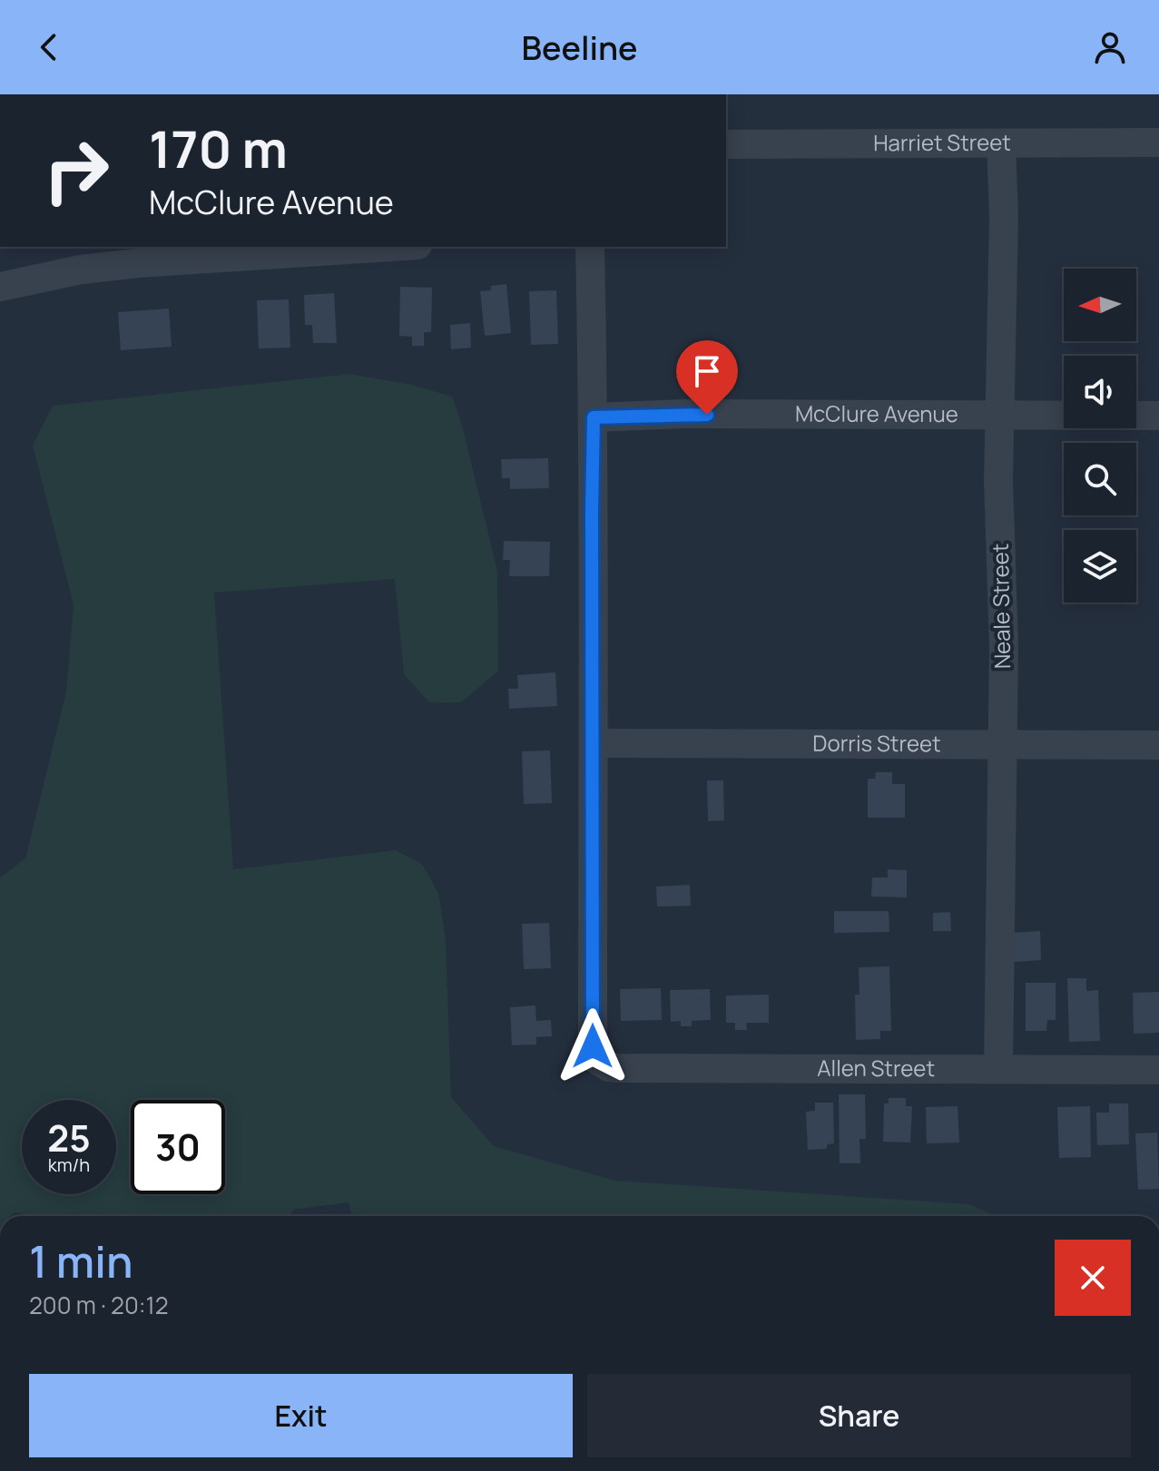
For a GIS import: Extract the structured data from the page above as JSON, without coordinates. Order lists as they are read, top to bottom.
{
  "streets": {
    "street": [
      "Harriet Street",
      "McClure Avenue",
      "Neale Street",
      "Dorris Street",
      "Allen Street"
    ]
  },
  "crossings": [
    ["Harriet Street", "Neale Street"],
    ["McClure Avenue", "Neale Street"],
    ["Neale Street", "Dorris Street"],
    ["Neale Street", "Allen Street"],
    ["Dorris Street", "Allen Street"]
  ],
  "north": "left",
  "page": {
    "header": "Beeline",
    "turn": ["170 m", "McClure Avenue"],
    "speed": "25 km/h",
    "limit": "30",
    "heading": ["1 min", "200 m · 20:12"],
    "buttons": ["Exit", "Share"]
  }
}
